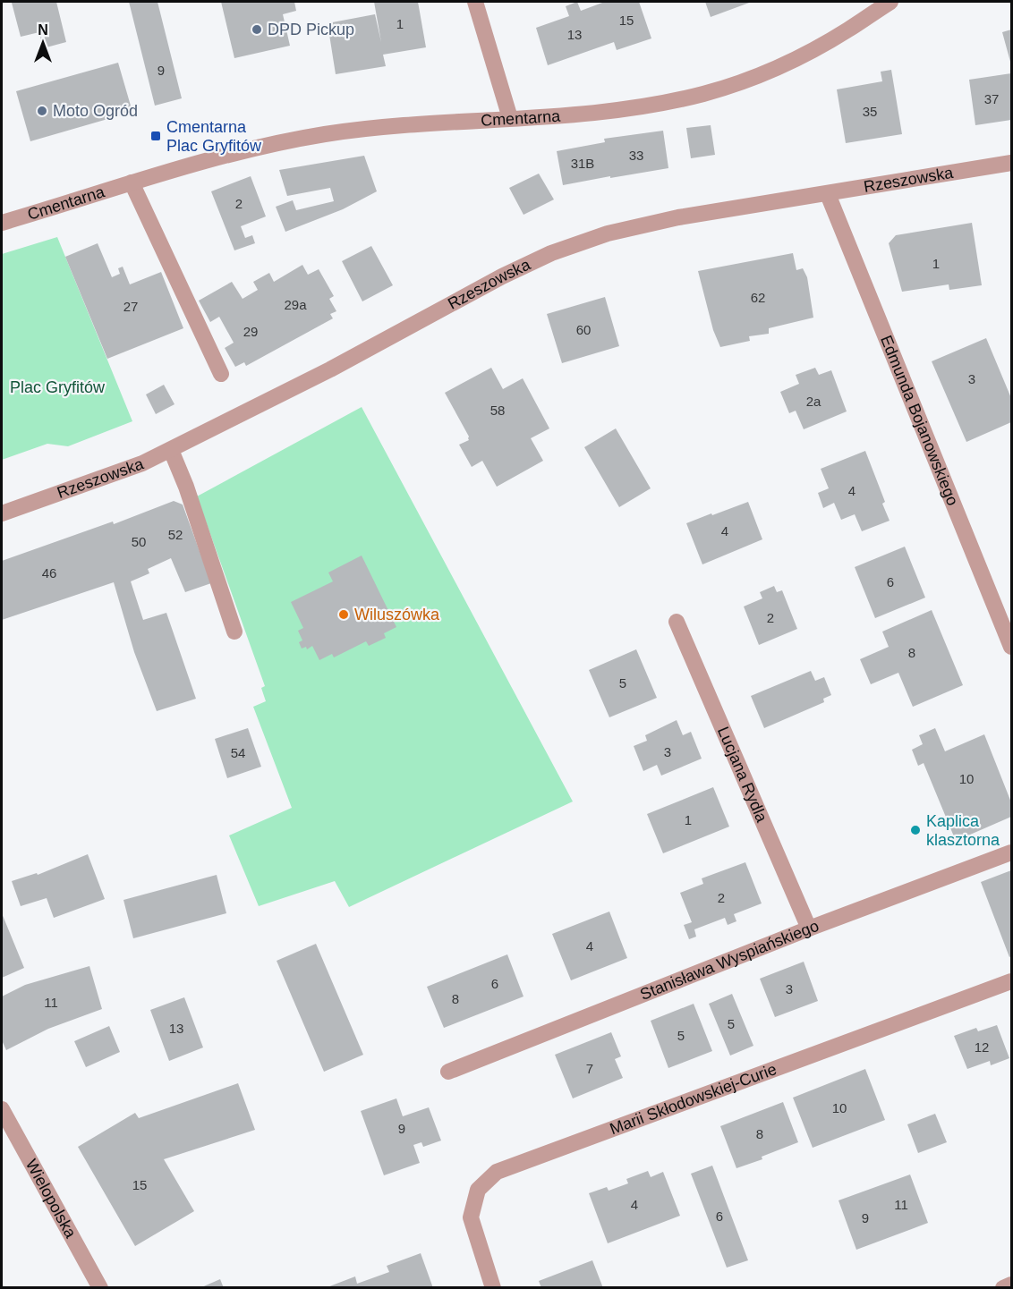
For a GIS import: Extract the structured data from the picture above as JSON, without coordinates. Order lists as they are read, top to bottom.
{
  "streets": {
    "street": [
      "Cmentarna",
      "Rzeszowska",
      "Edmunda Bojanowskiego",
      "Lucjana Rydla",
      "Stanisława Wyspiańskiego",
      "Marii Skłodowskiej-Curie",
      "Wielopolska"
    ]
  },
  "crossings": [
    ["Rzeszowska", "Edmunda Bojanowskiego"],
    ["Lucjana Rydla", "Stanisława Wyspiańskiego"]
  ],
  "parks": ["Plac Gryfitów"],
  "places": {
    "other": [
      "DPD Pickup",
      "Moto Ogród",
      "Wiluszówka",
      "Kaplica klasztorna"
    ],
    "transit": ["Cmentarna Plac Gryfitów"]
  },
  "house_numbers": [
    "15",
    "1",
    "13",
    "9",
    "37",
    "35",
    "33",
    "31B",
    "2",
    "1",
    "62",
    "29a",
    "27",
    "60",
    "29",
    "3",
    "2a",
    "58",
    "4",
    "4",
    "52",
    "50",
    "46",
    "6",
    "2",
    "8",
    "5",
    "3",
    "54",
    "10",
    "1",
    "2",
    "4",
    "6",
    "3",
    "8",
    "11",
    "5",
    "13",
    "5",
    "12",
    "7",
    "10",
    "9",
    "8",
    "15",
    "4",
    "11",
    "6",
    "9"
  ],
  "north": "top"
}
